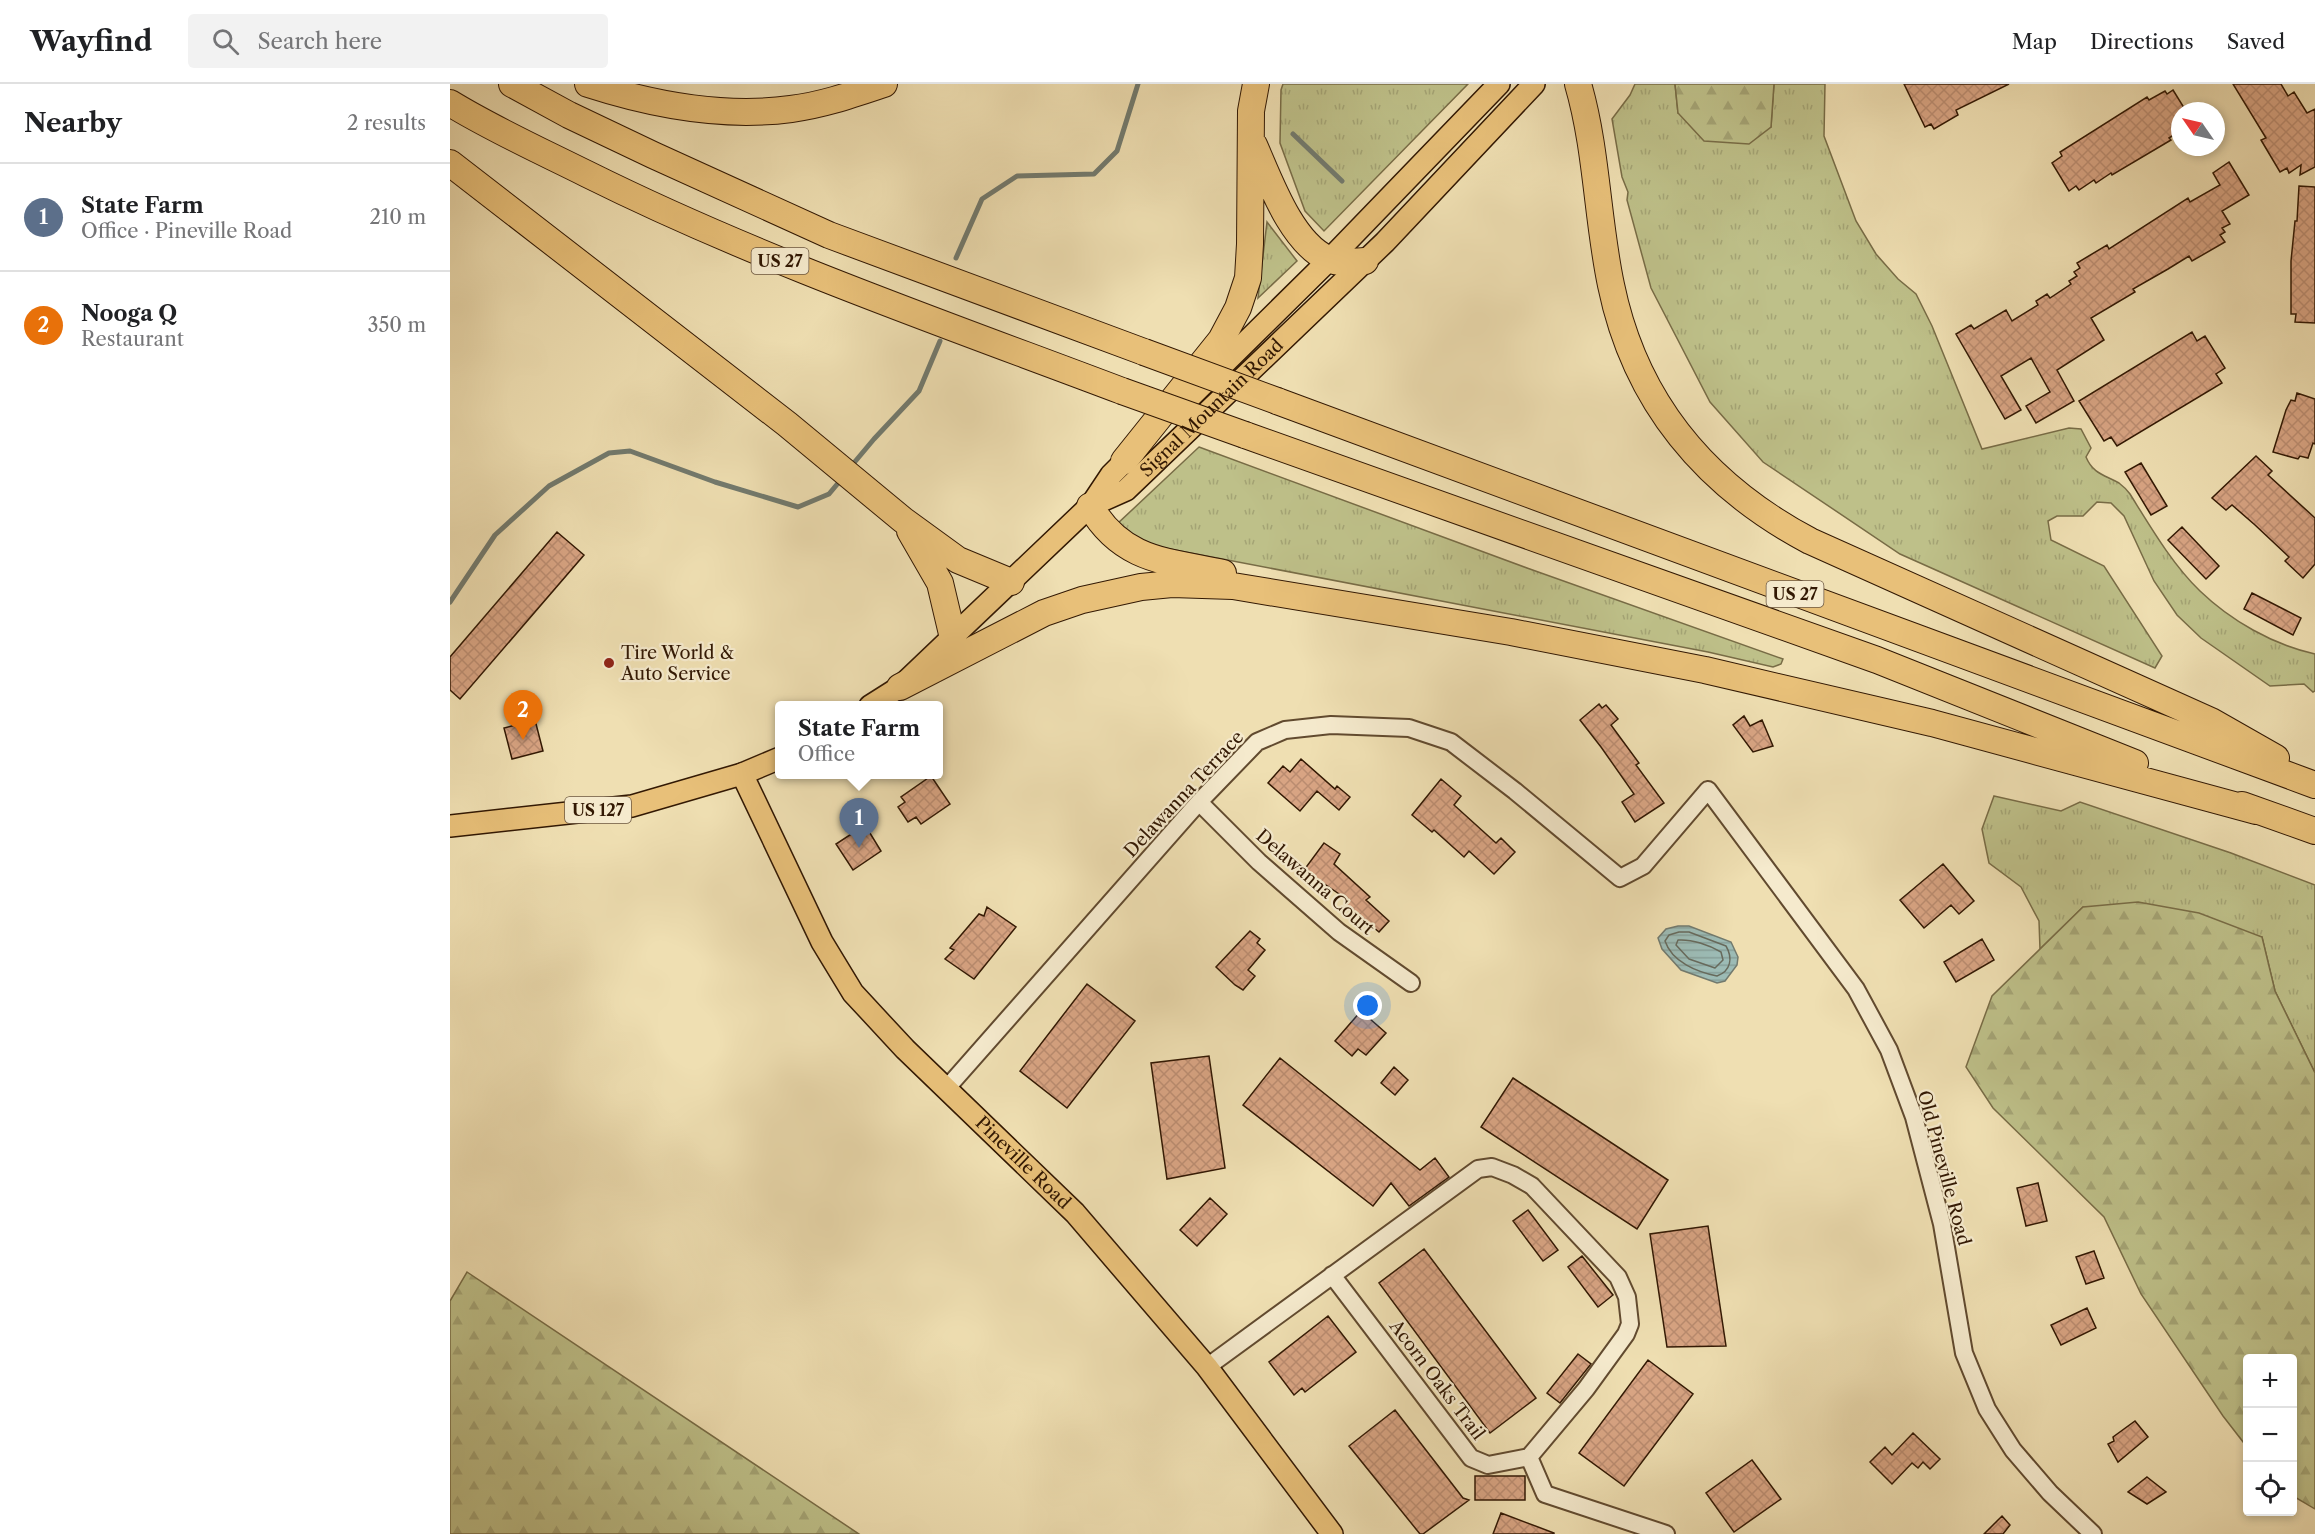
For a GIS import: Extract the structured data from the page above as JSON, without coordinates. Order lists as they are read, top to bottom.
{
  "streets": {
    "highway": ["US 27"],
    "main road": ["Signal Mountain Road", "US 127", "Pineville Road"],
    "street": [
      "Delawanna Terrace",
      "Delawanna Court",
      "Old Pineville Road",
      "Acorn Oaks Trail"
    ]
  },
  "crossings": [
    ["Delawanna Terrace", "Delawanna Court"],
    ["Delawanna Terrace", "Pineville Road"],
    ["Delawanna Terrace", "Old Pineville Road"],
    ["US 127", "Pineville Road"]
  ],
  "places": ["Tire World & Auto Service"],
  "north": "top left",
  "page": {
    "header": "Wayfind",
    "search": "Search here",
    "nav": ["Map", "Directions", "Saved"],
    "heading": ["Nearby", "2 results"],
    "list": [
      {
        "mark": "1",
        "name": "State Farm",
        "note": "Office · Pineville Road",
        "value": "210 m"
      },
      {
        "mark": "2",
        "name": "Nooga Q",
        "note": "Restaurant",
        "value": "350 m"
      }
    ],
    "pins": ["2", "1"],
    "popup": ["State Farm", "Office"],
    "map_buttons": ["+", "−"]
  }
}
